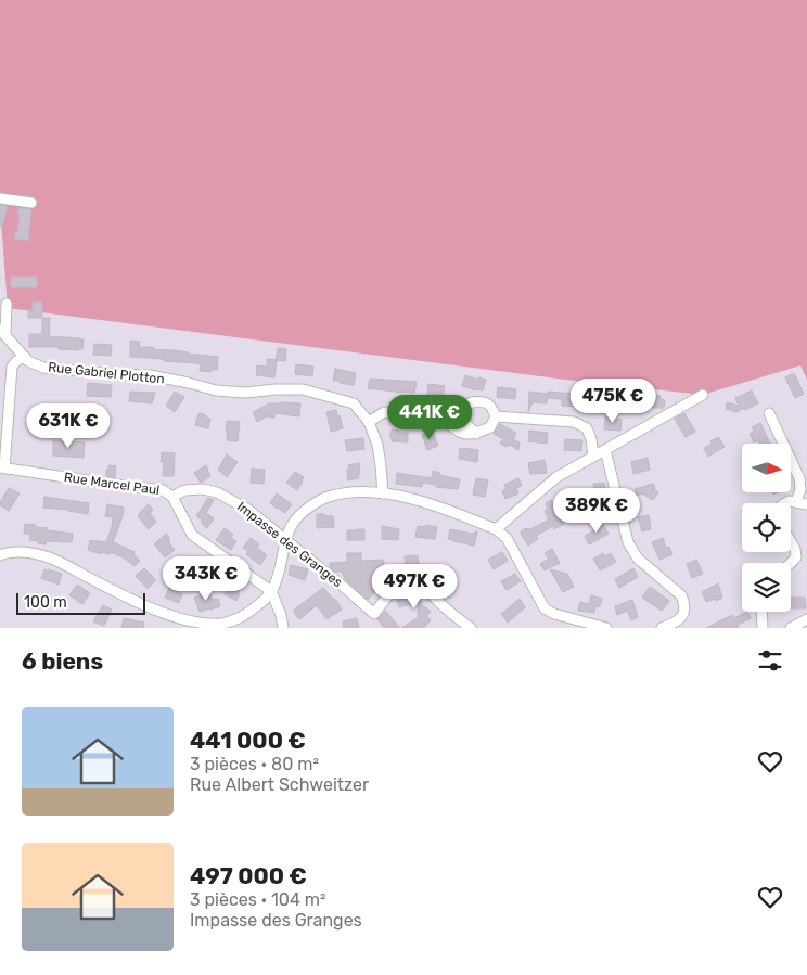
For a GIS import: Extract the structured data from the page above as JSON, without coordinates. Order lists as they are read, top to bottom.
{
  "streets": {
    "street": ["Rue Gabriel Plotton", "Rue Marcel Paul", "Impasse des Granges"]
  },
  "crossings": [
    ["Rue Marcel Paul", "Impasse des Granges"]
  ],
  "scale_bar": "100 m",
  "north": "right",
  "page": {
    "price": [
      "475K €",
      "441K €",
      "631K €",
      "389K €",
      "343K €",
      "497K €"
    ],
    "scale": "100 m",
    "heading": "6 biens",
    "list": [
      {
        "name": "441 000 €",
        "note": "3 pièces · 80 m² · Rue Albert Schweitzer"
      },
      {
        "name": "497 000 €",
        "note": "3 pièces · 104 m² · Impasse des Granges"
      }
    ]
  }
}
